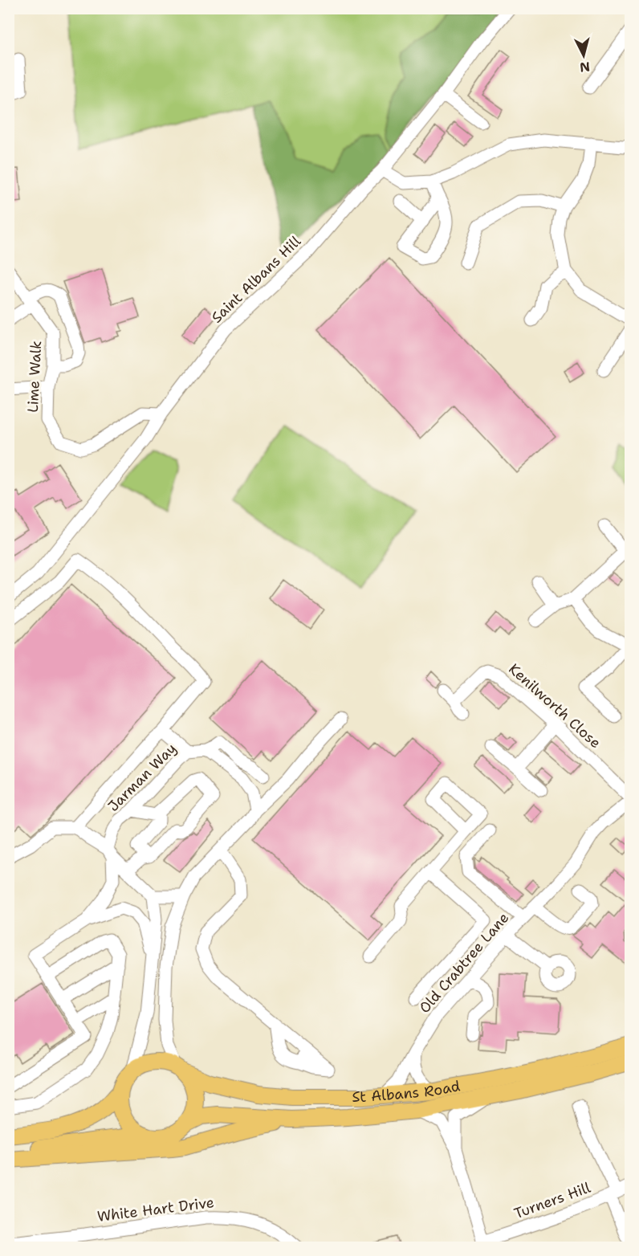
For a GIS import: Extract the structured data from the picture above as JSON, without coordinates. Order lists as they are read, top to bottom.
{
  "streets": {
    "main road": ["St Albans Road"],
    "street": [
      "Saint Albans Hill",
      "Lime Walk",
      "Kenilworth Close",
      "Jarman Way",
      "Old Crabtree Lane",
      "Turners Hill",
      "White Hart Drive"
    ]
  },
  "crossings": [
    ["Saint Albans Hill", "Lime Walk"],
    ["Kenilworth Close", "Old Crabtree Lane"],
    ["Old Crabtree Lane", "St Albans Road"]
  ],
  "north": "bottom"
}
